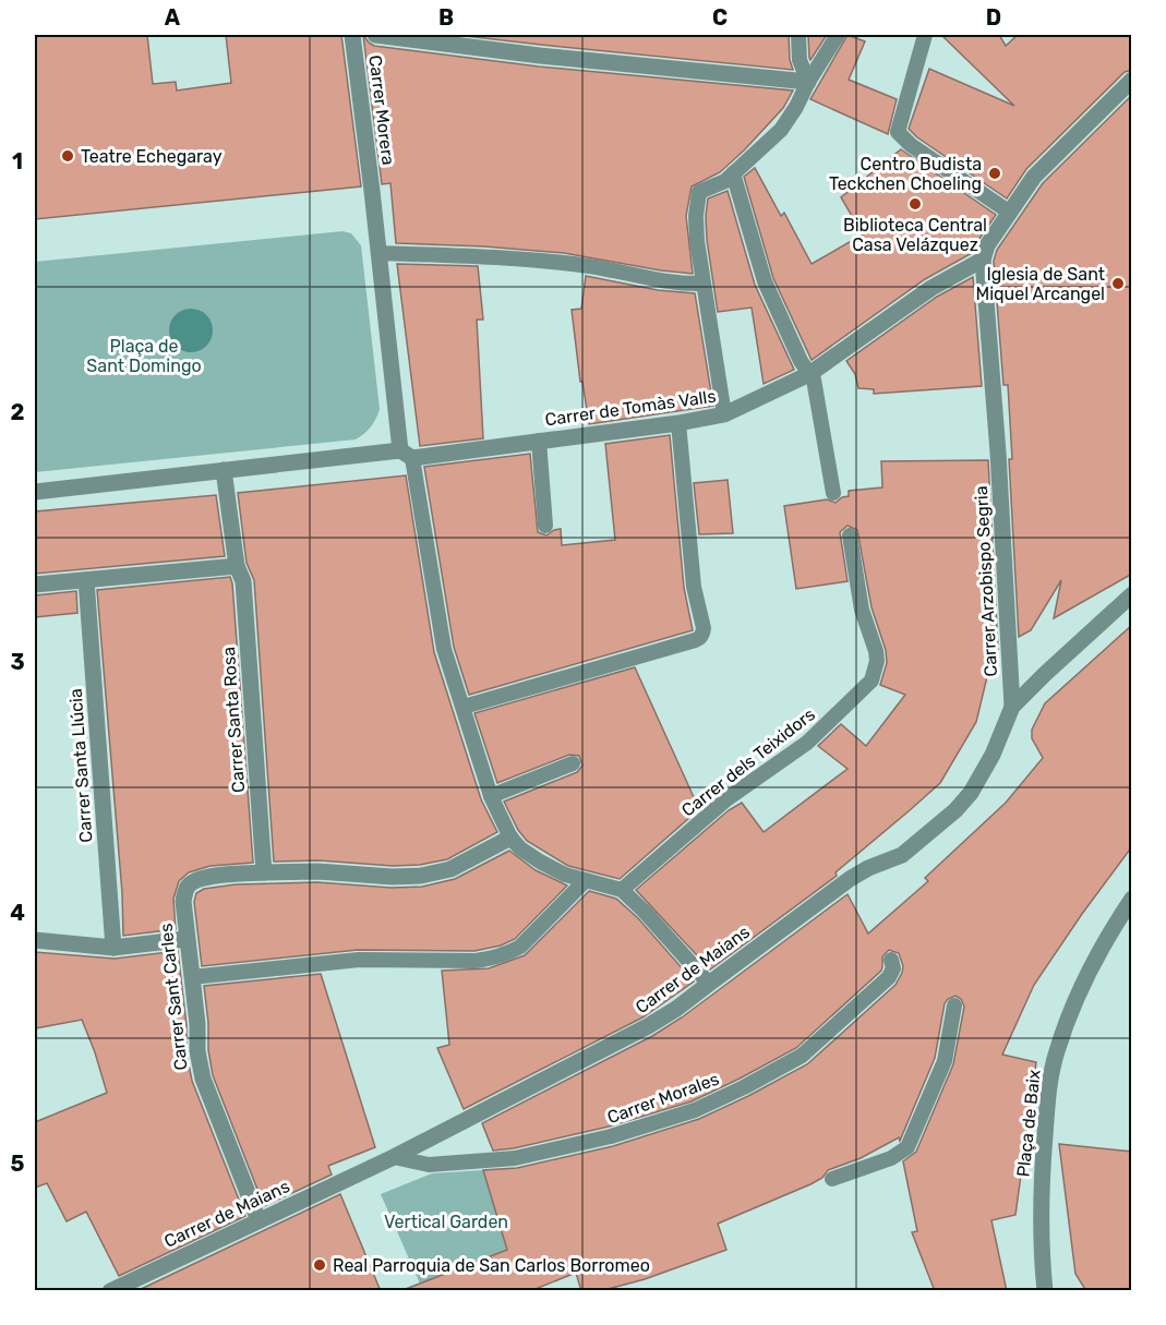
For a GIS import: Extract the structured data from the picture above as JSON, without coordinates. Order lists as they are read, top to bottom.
{
  "streets": {
    "street": [
      "Carrer Morera",
      "Carrer de Tomàs Valls",
      "Carrer Arzobispo Segria",
      "Carrer Santa Rosa",
      "Carrer Santa Llúcia",
      "Carrer de Maians",
      "Carrer Sant Carles",
      "Plaça de Baix"
    ],
    "lane": ["Carrer dels Teixidors", "Carrer Morales"]
  },
  "crossings": [
    ["Carrer de Tomàs Valls", "Carrer Arzobispo Segria"],
    ["Carrer Arzobispo Segria", "Carrer de Maians"],
    ["Carrer Santa Rosa", "Carrer Sant Carles"],
    ["Carrer de Maians", "Carrer Sant Carles"],
    ["Carrer de Maians", "Carrer Morales"]
  ],
  "parks": ["Plaça de Sant Domingo", "Vertical Garden"],
  "places": [
    "Teatre Echegaray",
    "Centro Budista Teckchen Choeling",
    "Biblioteca Central Casa Velázquez",
    "Iglesia de Sant Miquel Arcangel",
    "Real Parroquia de San Carlos Borromeo"
  ],
  "grid": {
    "columns": [
      "A",
      "B",
      "C",
      "D"
    ],
    "rows": [
      "1",
      "2",
      "3",
      "4",
      "5"
    ]
  }
}
